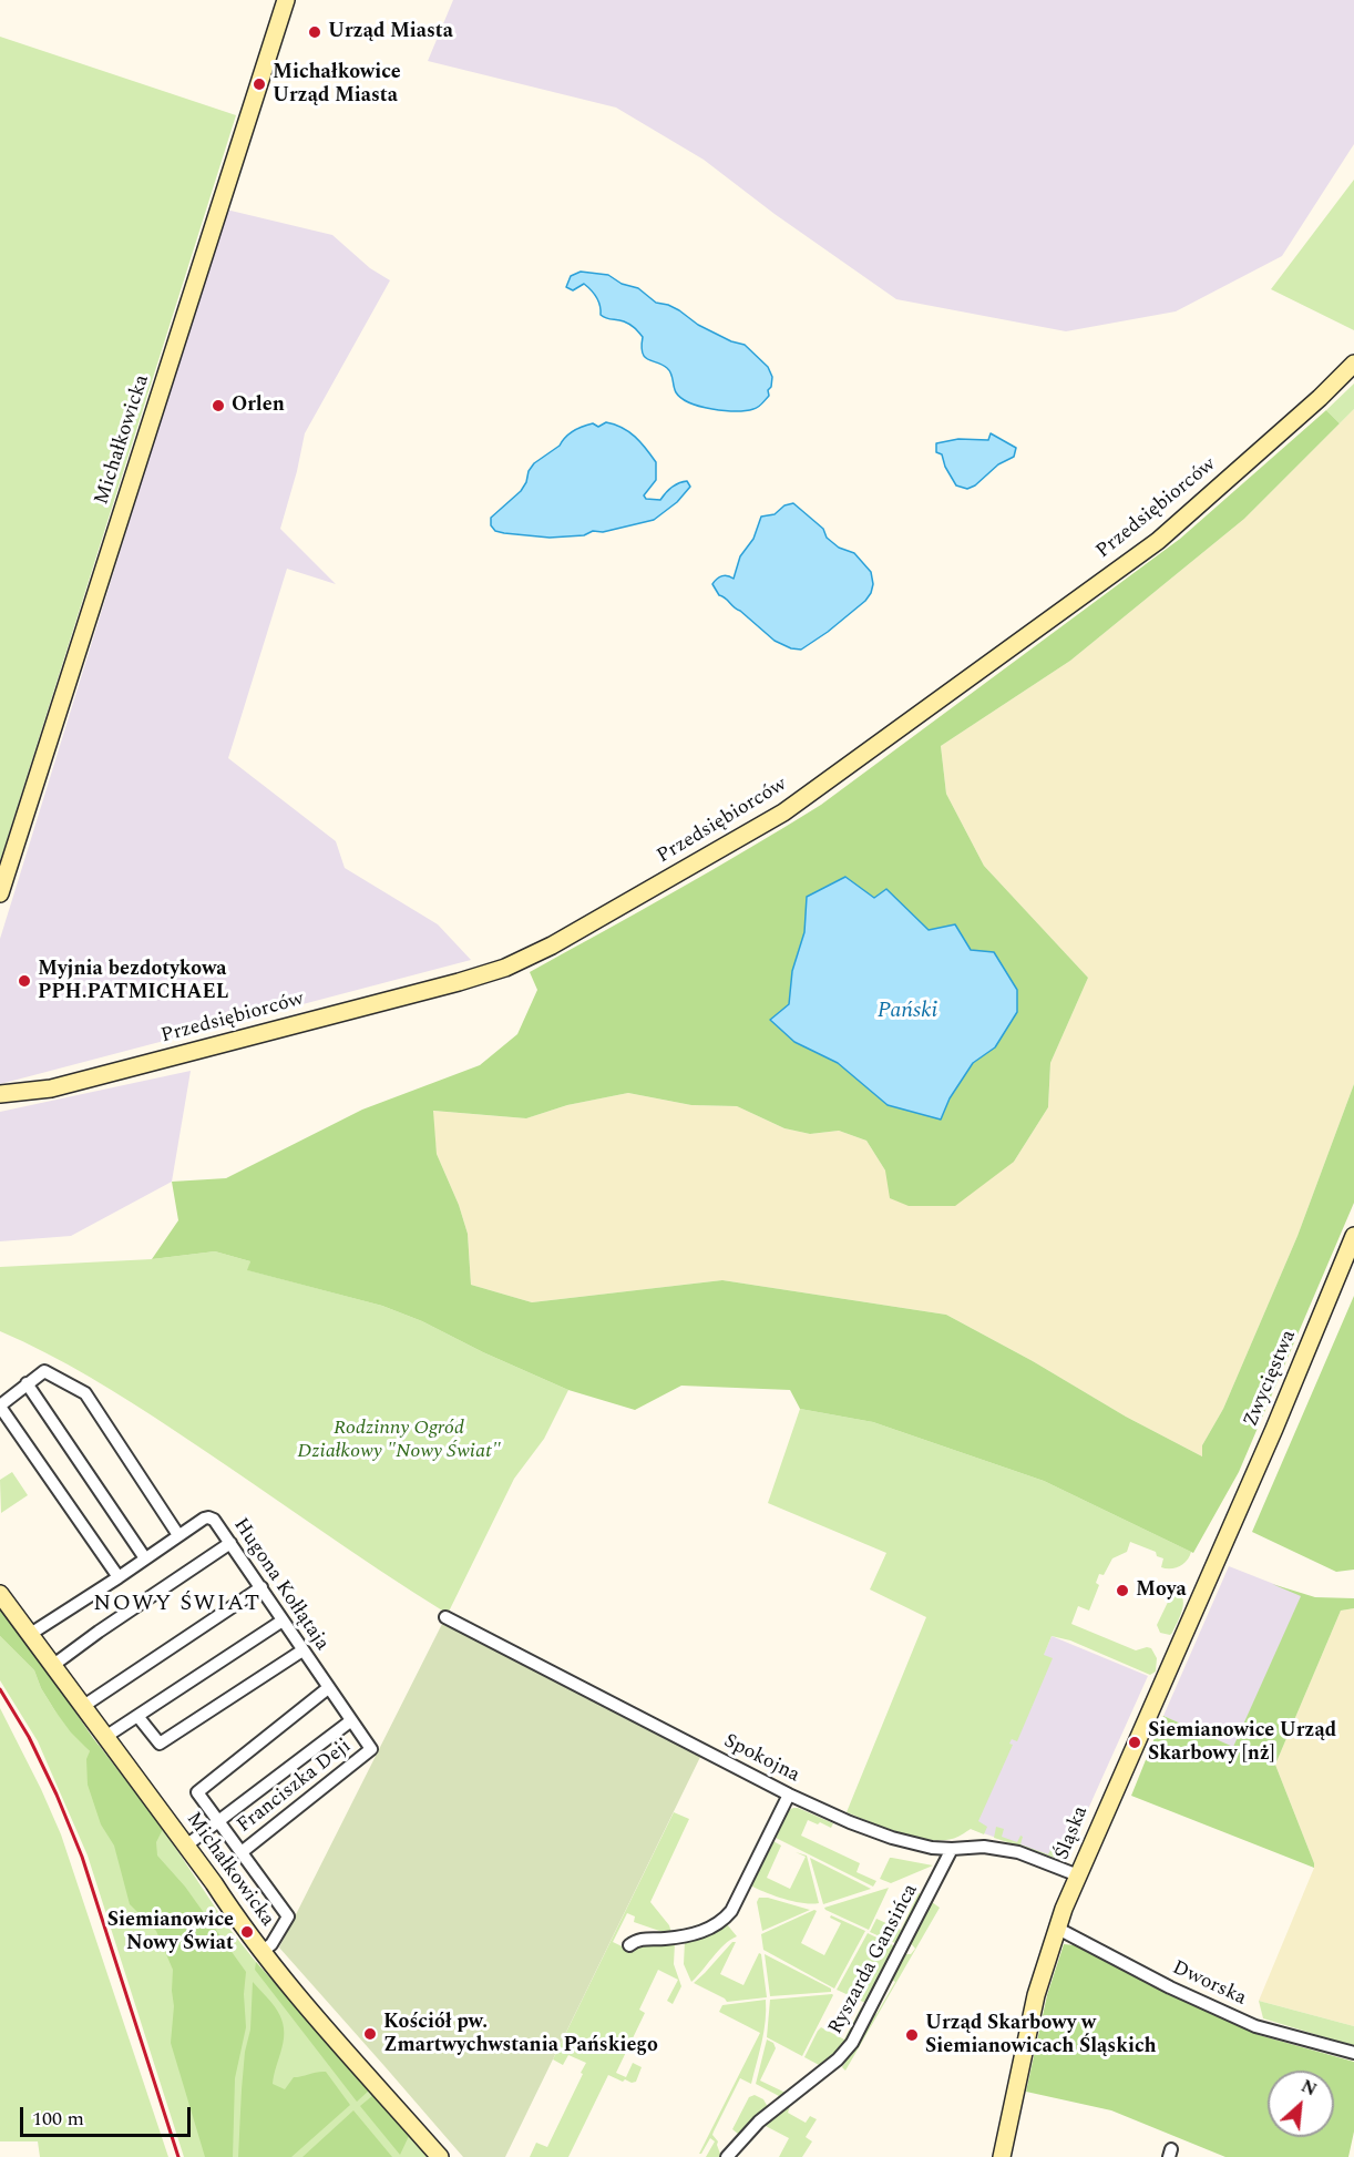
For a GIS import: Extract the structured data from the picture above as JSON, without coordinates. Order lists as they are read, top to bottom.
{
  "streets": {
    "street": [
      "Michałkowicka",
      "Przedsiębiorców",
      "Zwycięstwa",
      "Hugona Kołłątaja",
      "Spokojna",
      "Franciszka Deji",
      "Śląska",
      "Ryszarda Gansińca",
      "Dworska"
    ]
  },
  "crossings": [
    ["Michałkowicka", "Hugona Kołłątaja"],
    ["Michałkowicka", "Franciszka Deji"],
    ["Zwycięstwa", "Śląska"],
    ["Hugona Kołłątaja", "Franciszka Deji"],
    ["Spokojna", "Śląska"],
    ["Spokojna", "Ryszarda Gansińca"],
    ["Śląska", "Dworska"]
  ],
  "districts": ["NOWY ŚWIAT"],
  "water": ["Pański"],
  "parks": ["Rodzinny Ogród Działkowy \"Nowy Świat\""],
  "places": [
    "Urząd Miasta",
    "Michałkowice Urząd Miasta",
    "Orlen",
    "Myjnia bezdotykowa PPH.PATMICHAEL",
    "Moya",
    "Siemianowice Urząd Skarbowy [nż]",
    "Siemianowice Nowy Świat",
    "Kościół pw. Zmartwychwstania Pańskiego",
    "Urząd Skarbowy w Siemianowicach Śląskich"
  ],
  "scale_bar": "100 m",
  "north": "top right"
}
